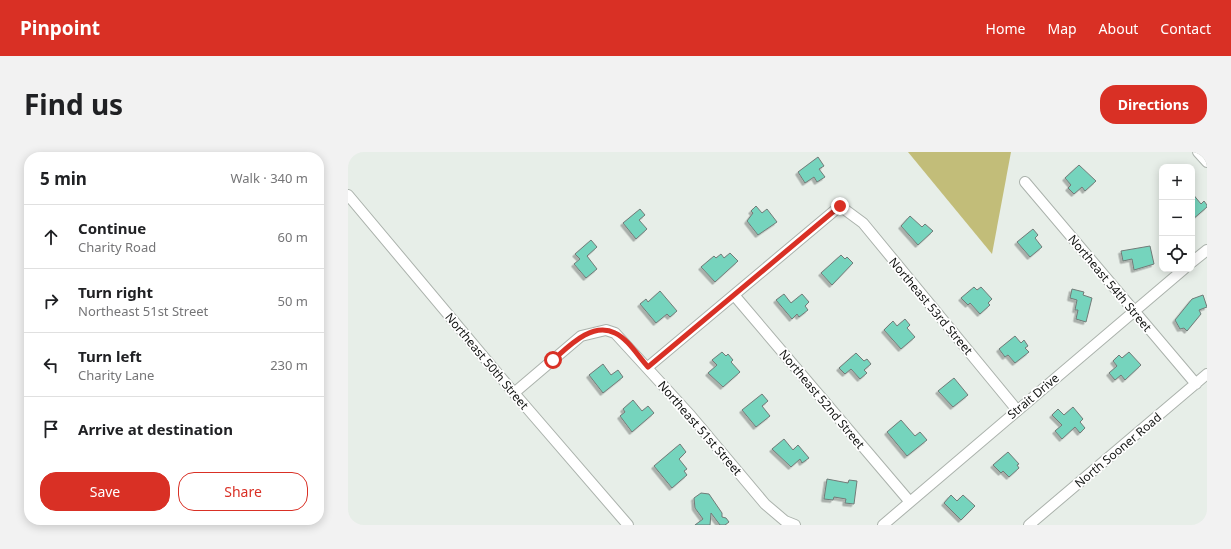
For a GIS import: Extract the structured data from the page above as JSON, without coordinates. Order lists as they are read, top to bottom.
{
  "streets": {
    "street": [
      "Northeast 54th Street",
      "Northeast 53rd Street",
      "Northeast 50th Street",
      "Strait Drive",
      "Northeast 52nd Street",
      "Northeast 51st Street",
      "North Sooner Road"
    ]
  },
  "crossings": [
    ["Northeast 54th Street", "Strait Drive"],
    ["Northeast 54th Street", "North Sooner Road"],
    ["Northeast 53rd Street", "Strait Drive"],
    ["Northeast 53rd Street", "Northeast 52nd Street"],
    ["Northeast 50th Street", "Northeast 51st Street"],
    ["Strait Drive", "Northeast 52nd Street"]
  ],
  "page": {
    "header": "Pinpoint",
    "nav": [
      "Home",
      "Map",
      "About",
      "Contact"
    ],
    "title": "Find us",
    "buttons": [
      "Directions",
      ["Save", "Share"]
    ],
    "heading": ["5 min", "Walk · 340 m"],
    "map_buttons": ["+", "−"],
    "list": [
      ["Continue", "Charity Road", "60 m"],
      ["Turn right", "Northeast 51st Street", "50 m"],
      ["Turn left", "Charity Lane", "230 m"],
      "Arrive at destination"
    ]
  }
}
